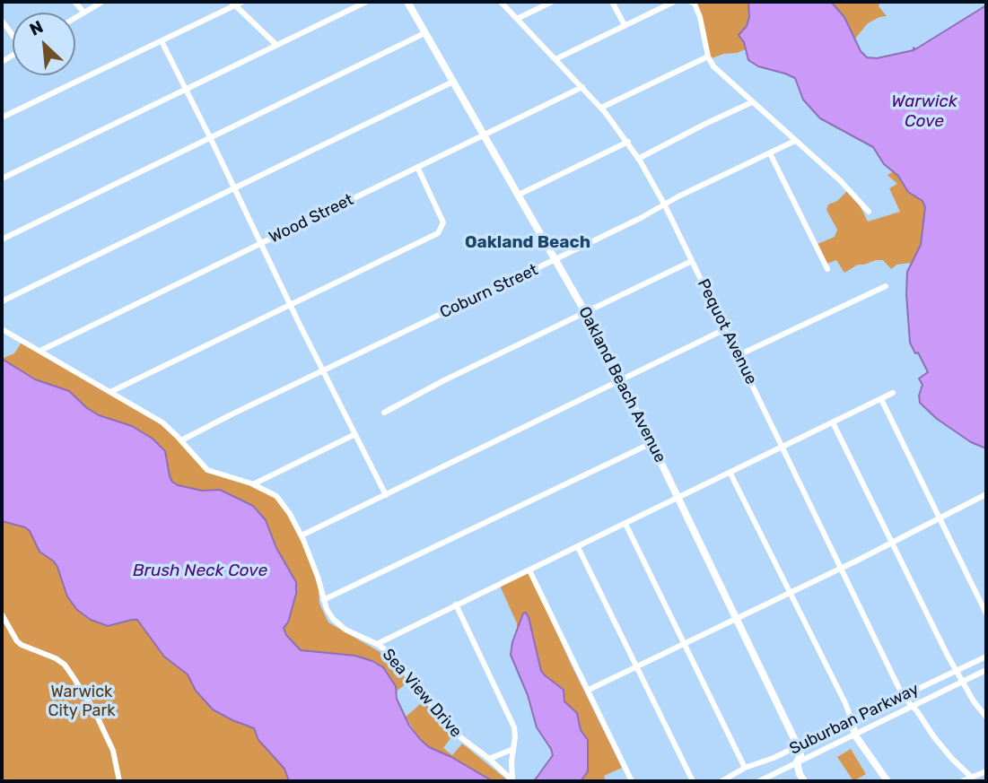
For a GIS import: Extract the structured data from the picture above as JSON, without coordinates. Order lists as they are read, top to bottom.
{
  "streets": {
    "street": [
      "Wood Street",
      "Coburn Street",
      "Pequot Avenue",
      "Oakland Beach Avenue",
      "Sea View Drive",
      "Suburban Parkway"
    ]
  },
  "crossings": [
    ["Wood Street", "Pequot Avenue"],
    ["Wood Street", "Oakland Beach Avenue"],
    ["Wood Street", "Sea View Drive"],
    ["Coburn Street", "Pequot Avenue"],
    ["Coburn Street", "Oakland Beach Avenue"],
    ["Coburn Street", "Sea View Drive"],
    ["Pequot Avenue", "Suburban Parkway"],
    ["Oakland Beach Avenue", "Suburban Parkway"]
  ],
  "districts": ["Oakland Beach"],
  "water": ["Warwick Cove", "Brush Neck Cove"],
  "parks": ["Warwick City Park"],
  "north": "top left"
}
